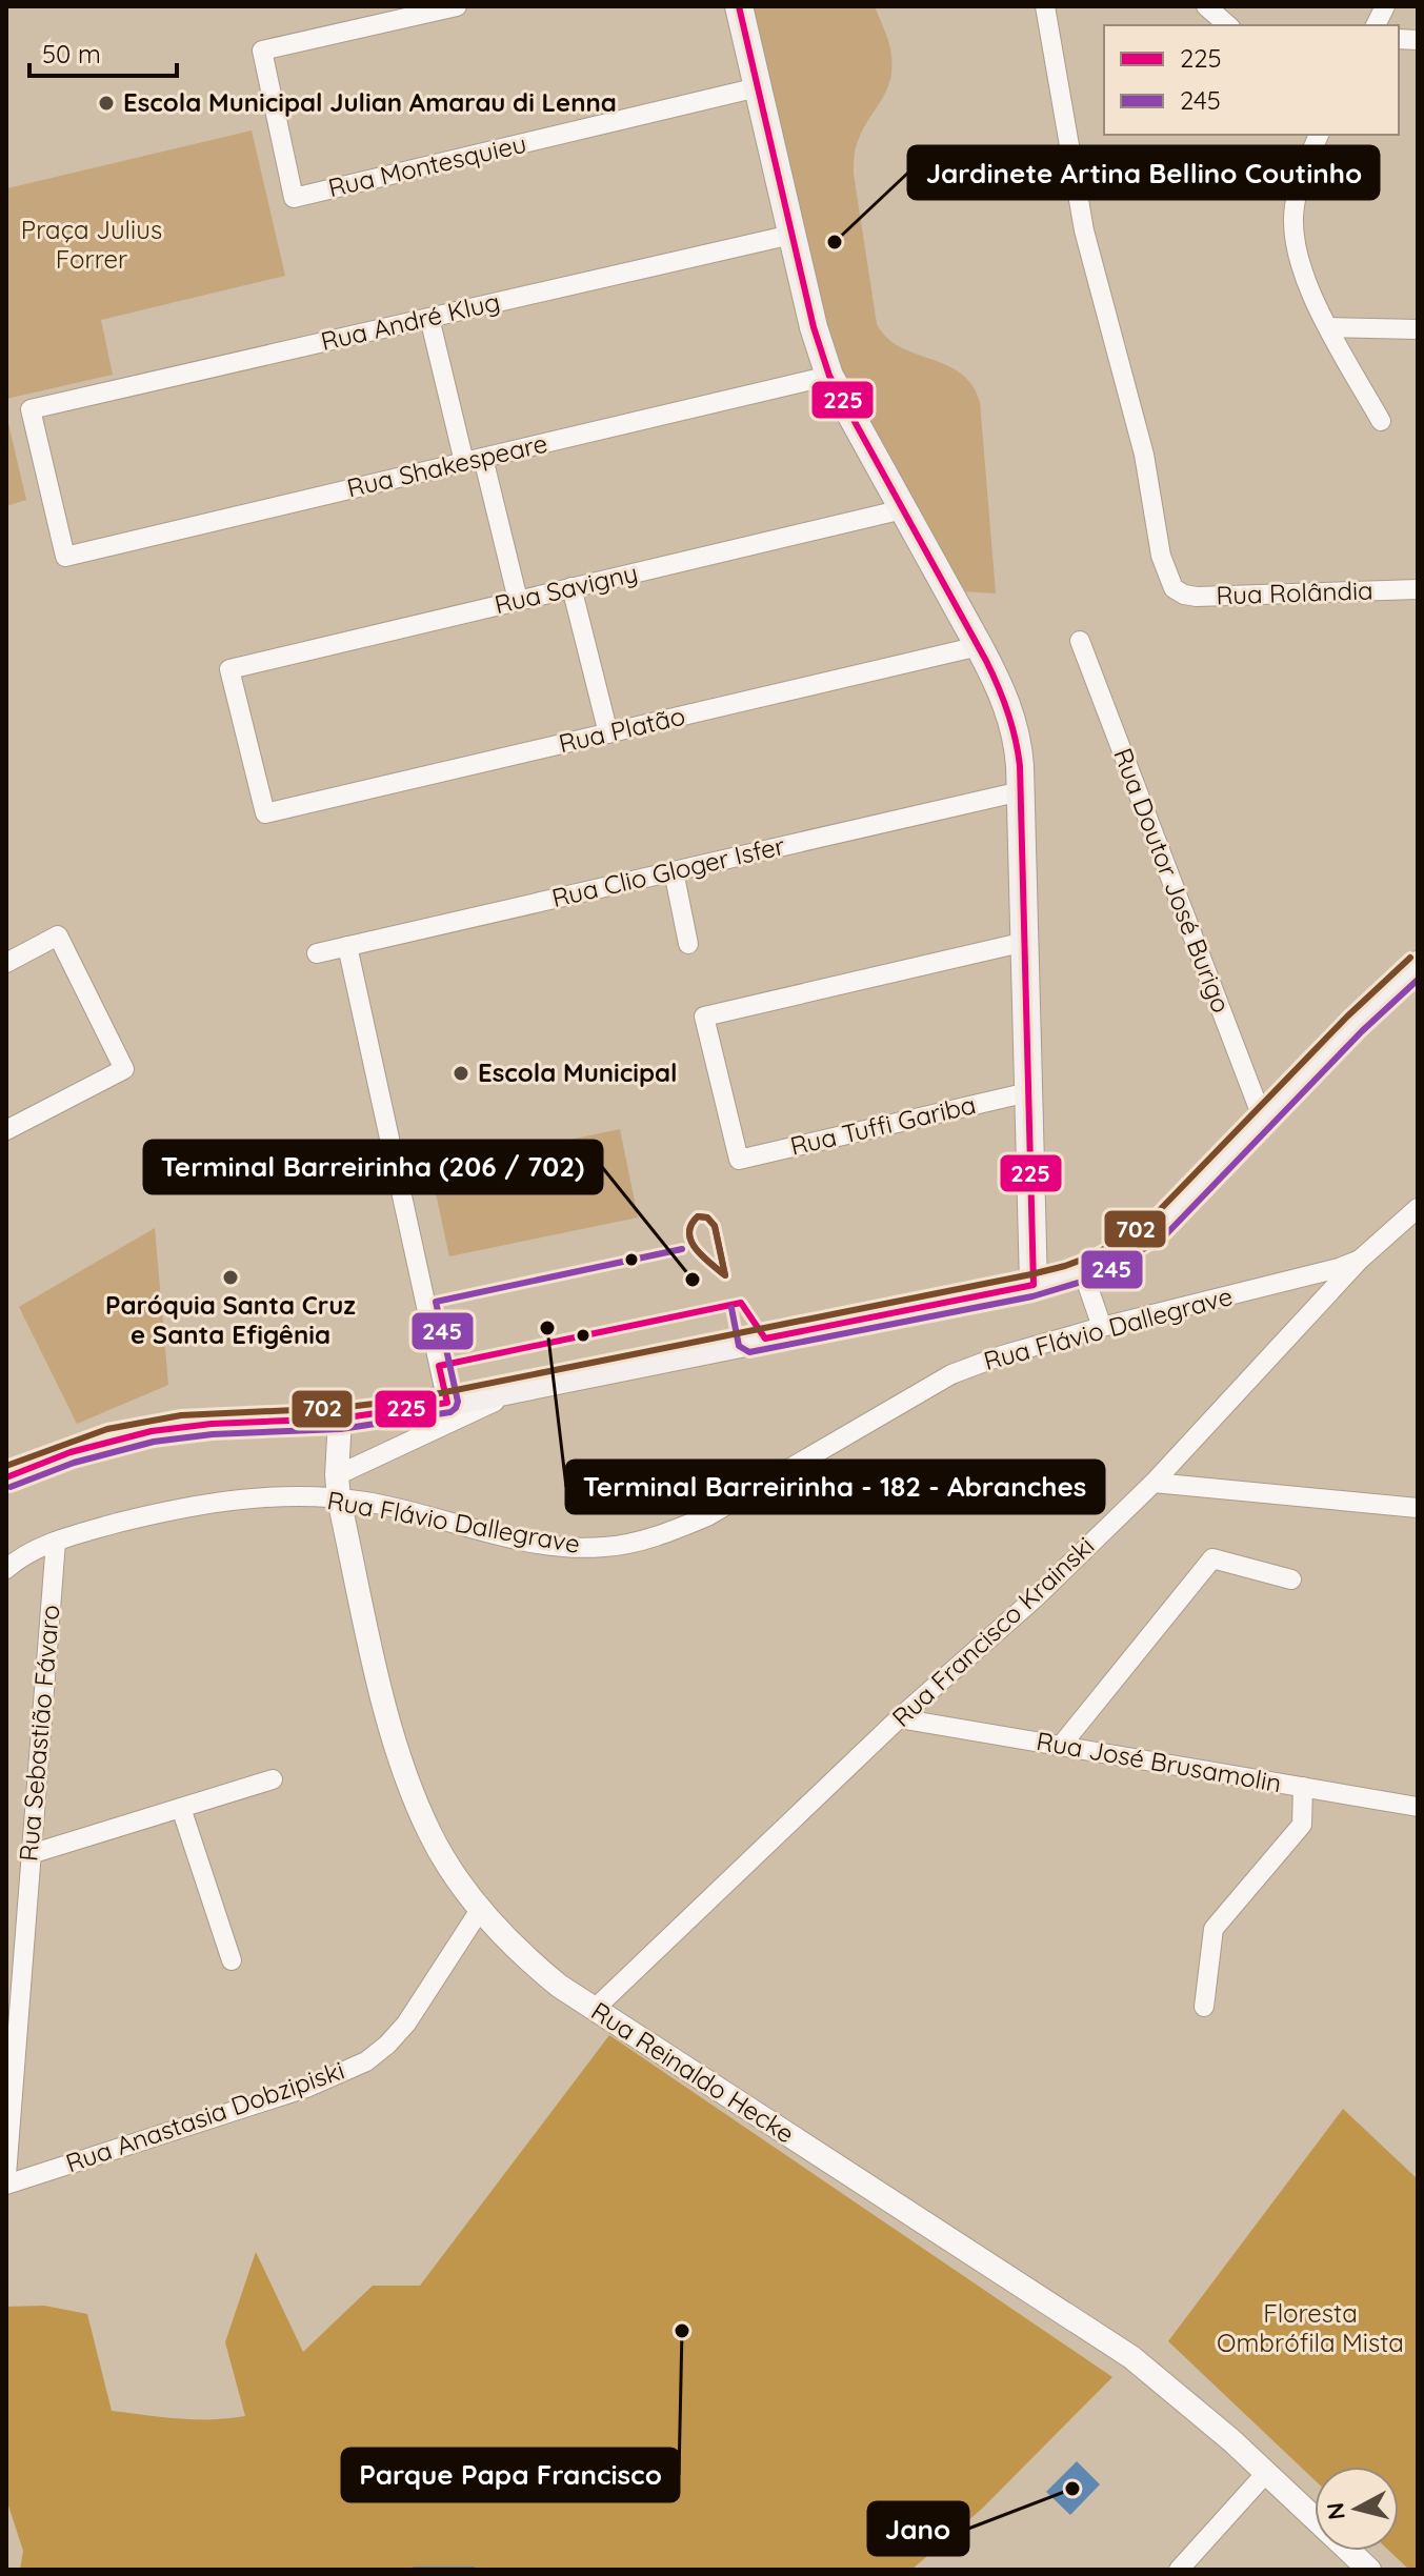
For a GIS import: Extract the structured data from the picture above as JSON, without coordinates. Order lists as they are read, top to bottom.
{
  "streets": {
    "street": [
      "Rua Montesquieu",
      "Rua André Klug",
      "Rua Shakespeare",
      "Rua Savigny",
      "Rua Rolândia",
      "Rua Platão",
      "Rua Clio Gloger Isfer",
      "Rua Doutor José Burigo",
      "Rua Tuffi Gariba",
      "Rua Flávio Dallegrave",
      "Rua Francisco Krainski",
      "Rua Sebastião Fávaro",
      "Rua José Brusamolin",
      "Rua Reinaldo Hecke",
      "Rua Anastasia Dobzipiski"
    ]
  },
  "crossings": [
    ["Rua André Klug", "Rua Shakespeare"],
    ["Rua Savigny", "Rua Platão"],
    ["Rua Flávio Dallegrave", "Rua Francisco Krainski"],
    ["Rua Flávio Dallegrave", "Rua Sebastião Fávaro"],
    ["Rua Flávio Dallegrave", "Rua Reinaldo Hecke"],
    ["Rua Francisco Krainski", "Rua José Brusamolin"],
    ["Rua Francisco Krainski", "Rua Reinaldo Hecke"],
    ["Rua Reinaldo Hecke", "Rua Anastasia Dobzipiski"]
  ],
  "parks": ["Praça Julius Forrer", "Floresta Ombrófila Mista"],
  "places": [
    "Escola Municipal Julian Amarau di Lenna",
    "Jardinete Artina Bellino Coutinho",
    "Escola Municipal",
    "Paróquia Santa Cruz e Santa Efigênia",
    "Terminal Barreirinha (206 / 702)",
    "Terminal Barreirinha - 182 - Abranches",
    "Parque Papa Francisco",
    "Jano"
  ],
  "lines": ["transit line 225", "transit line 702", "transit line 245"],
  "legend": ["225", "245"],
  "scale_bar": "50 m",
  "north": "left"
}
